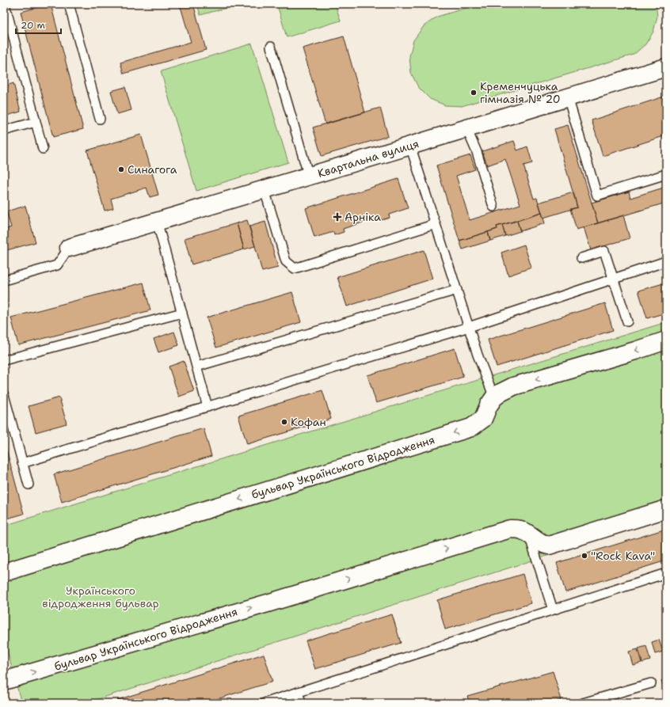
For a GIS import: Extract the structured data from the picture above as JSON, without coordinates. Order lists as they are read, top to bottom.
{
  "streets": {
    "street": ["Квартальна вулиця", "бульвар Українського Відродження"]
  },
  "parks": ["Українського відродження бульвар"],
  "places": {
    "other": [
      "Кременчуцька гімназія № 20",
      "Синагога",
      "Кофан",
      "\"Rock Kava\""
    ],
    "health": ["Арніка"]
  },
  "scale_bar": "20 m"
}
